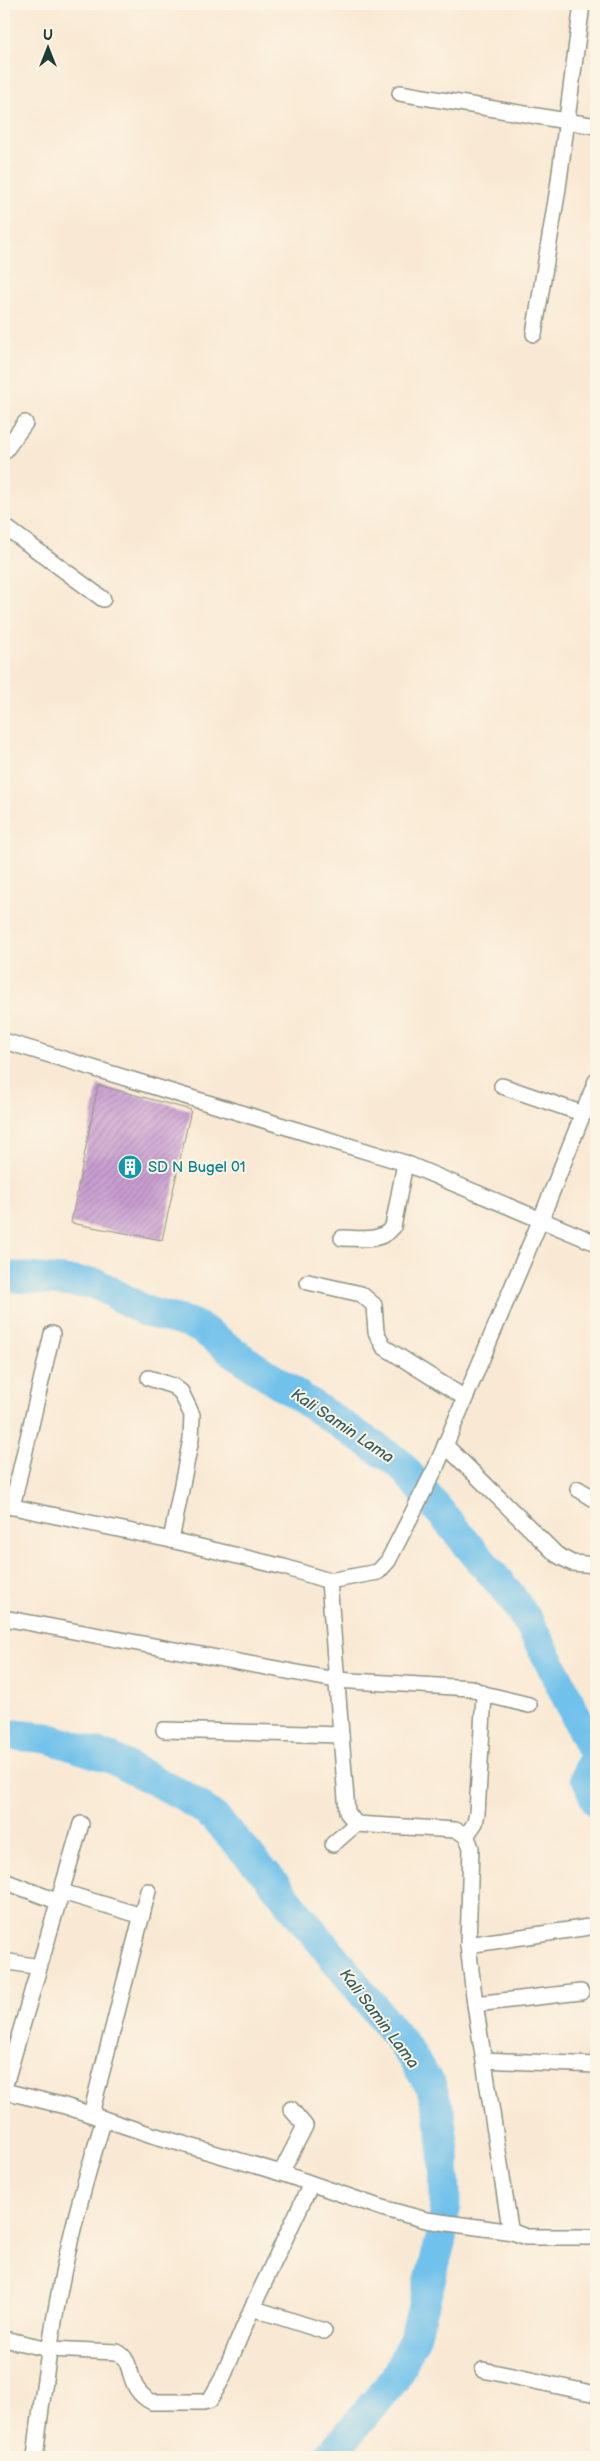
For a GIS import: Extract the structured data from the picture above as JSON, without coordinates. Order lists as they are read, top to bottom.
{
  "water": ["Kali Samin Lama"],
  "places": {
    "building": ["SD N Bugel 01"]
  },
  "north": "top"
}
